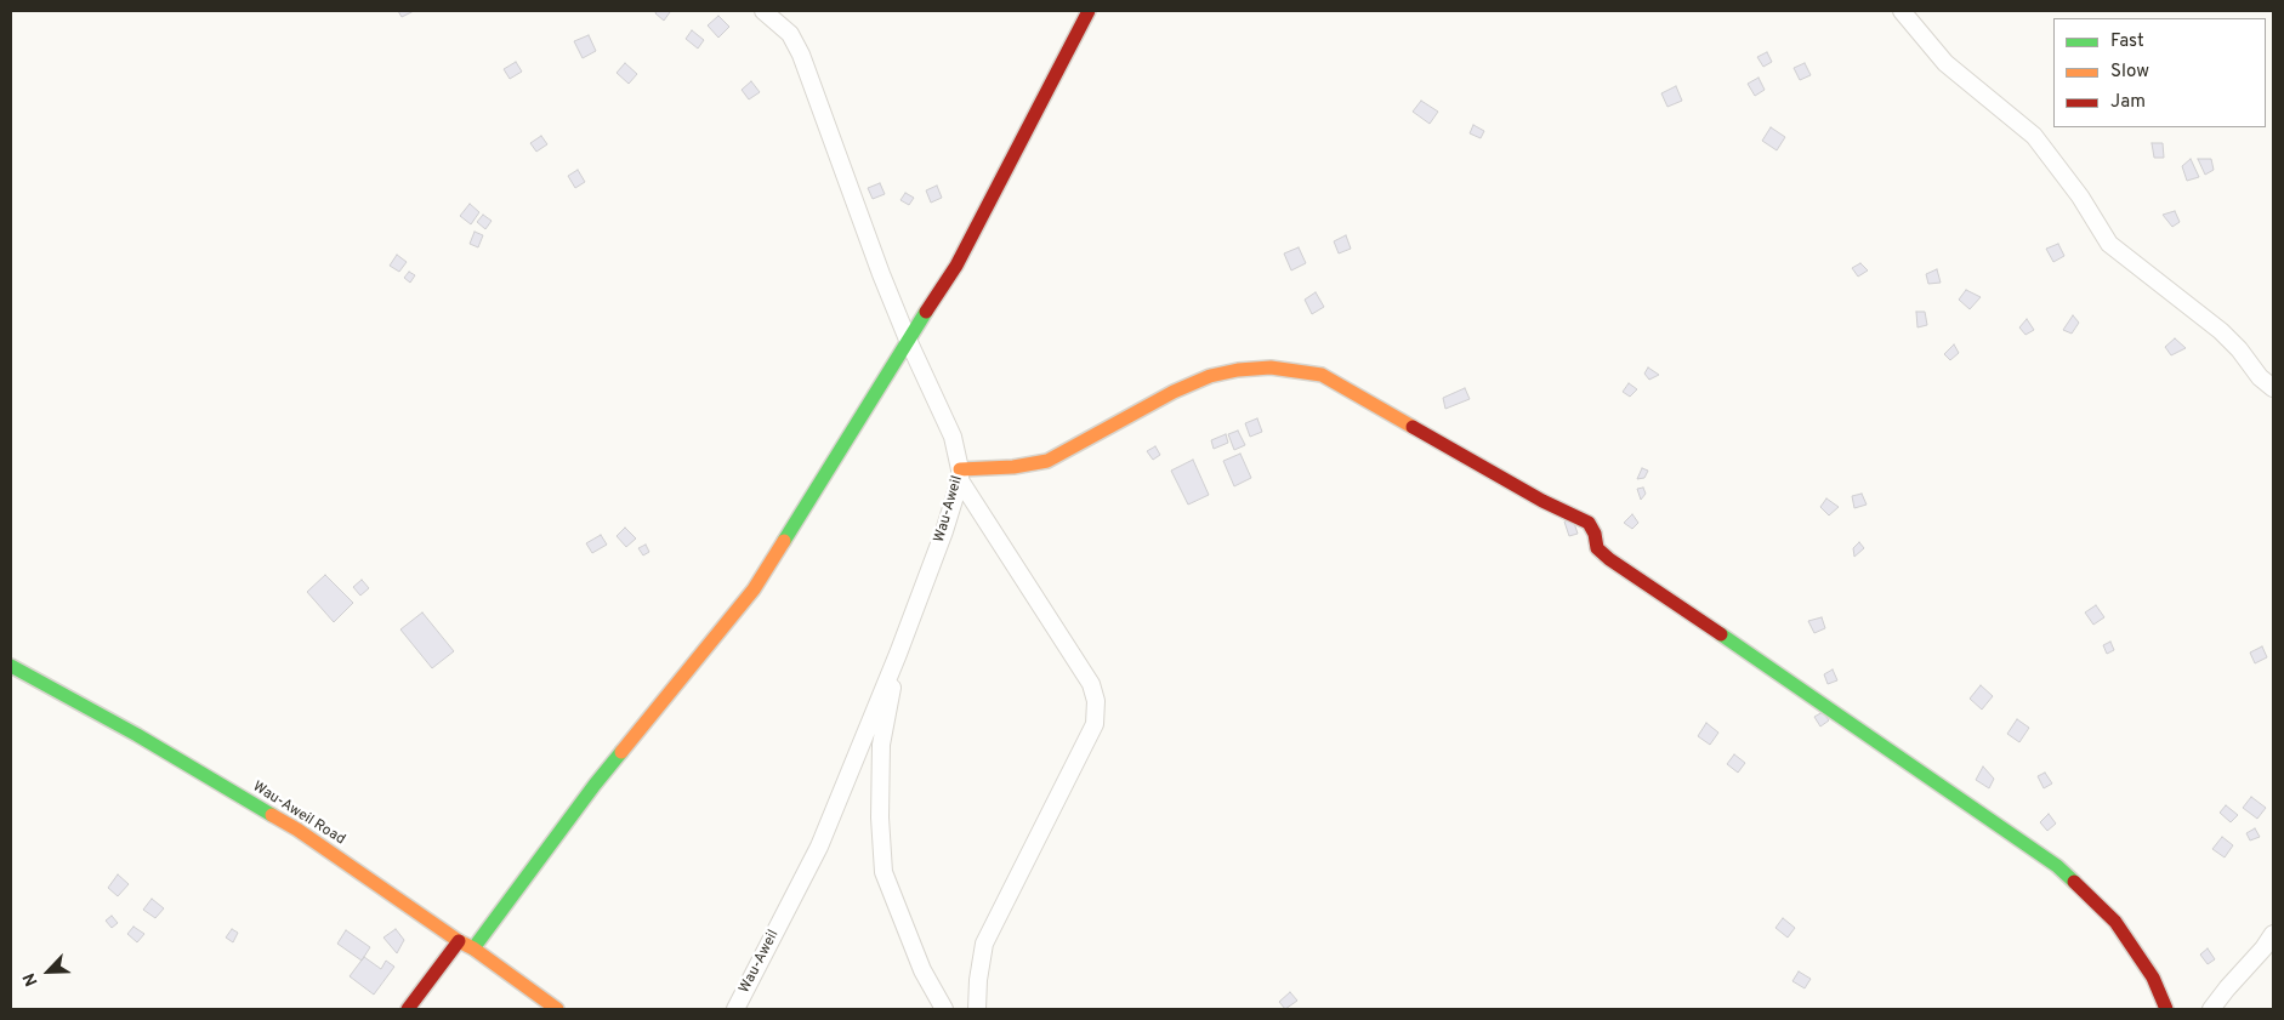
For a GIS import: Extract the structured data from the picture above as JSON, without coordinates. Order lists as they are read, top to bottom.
{
  "streets": {
    "street": ["Wau-Aweil", "Wau-Aweil Road"]
  },
  "legend": ["Fast", "Slow", "Jam"],
  "north": "bottom left"
}
